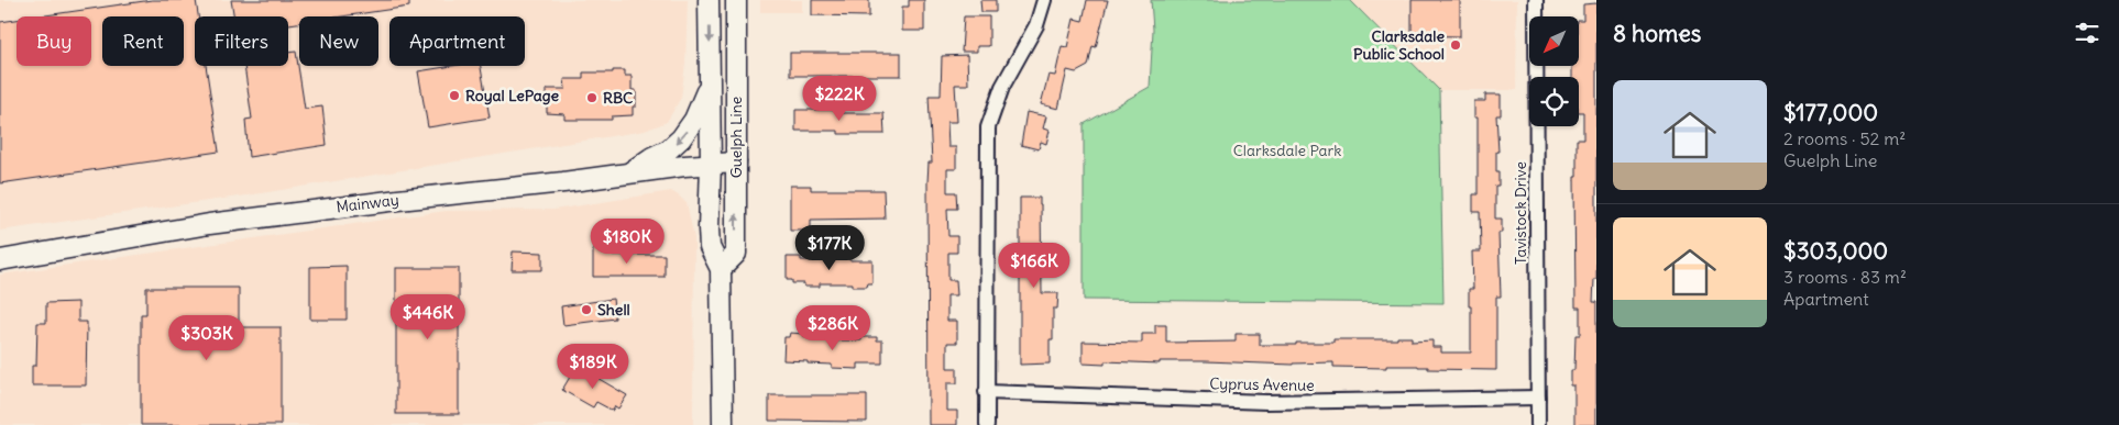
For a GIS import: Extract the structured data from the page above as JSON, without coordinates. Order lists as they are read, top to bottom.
{
  "streets": {
    "main road": ["Guelph Line", "Mainway"],
    "street": ["Tavistock Drive", "Cyprus Avenue"]
  },
  "crossings": [
    ["Guelph Line", "Mainway"],
    ["Tavistock Drive", "Cyprus Avenue"]
  ],
  "parks": ["Clarksdale Park"],
  "places": [
    "Clarksdale Public School",
    "Royal LePage",
    "RBC",
    "Shell"
  ],
  "north": "bottom left",
  "page": {
    "heading": "8 homes",
    "chip": [
      "Buy",
      "Rent",
      "Filters",
      "New",
      "Apartment"
    ],
    "list": [
      {
        "name": "$177,000",
        "note": "2 rooms · 52 m² · Guelph Line"
      },
      {
        "name": "$303,000",
        "note": "3 rooms · 83 m² · Apartment"
      }
    ],
    "price": [
      "$222K",
      "$180K",
      "$177K",
      "$166K",
      "$446K",
      "$286K",
      "$303K",
      "$189K"
    ]
  }
}
